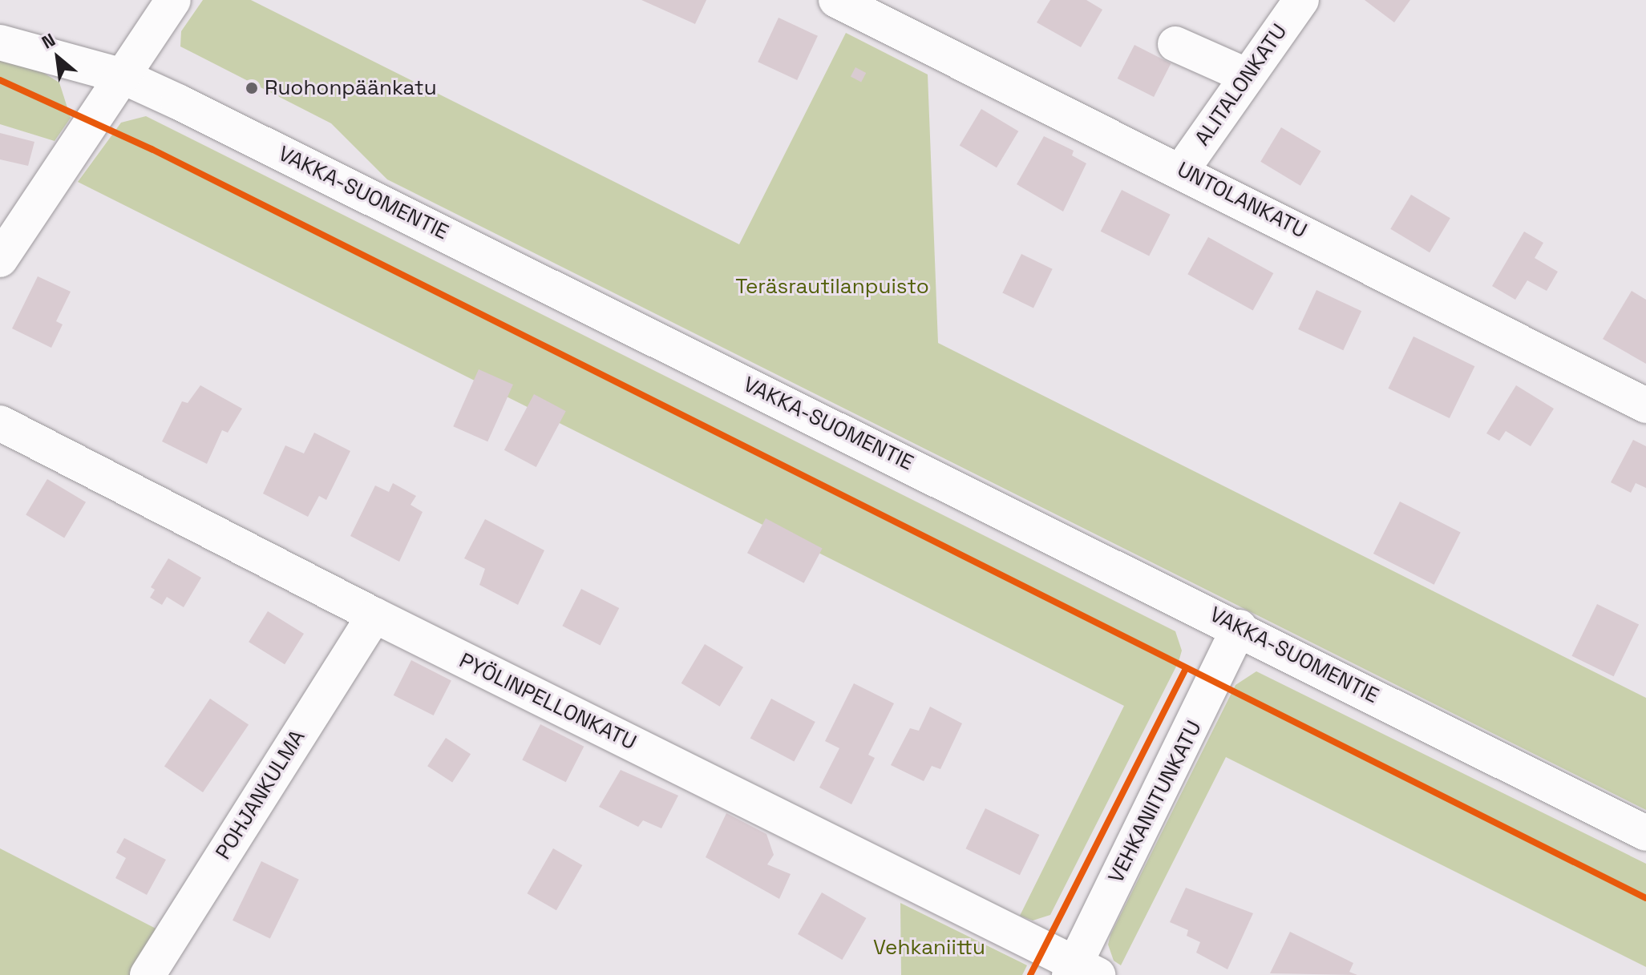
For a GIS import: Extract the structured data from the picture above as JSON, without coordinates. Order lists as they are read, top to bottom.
{
  "streets": {
    "street": [
      "ALITALONKATU",
      "VAKKA-SUOMENTIE",
      "UNTOLANKATU",
      "PYÖLINPELLONKATU",
      "POHJANKULMA",
      "VEHKANIITUNKATU"
    ]
  },
  "crossings": [
    ["ALITALONKATU", "UNTOLANKATU"],
    ["VAKKA-SUOMENTIE", "VEHKANIITUNKATU"],
    ["PYÖLINPELLONKATU", "POHJANKULMA"],
    ["PYÖLINPELLONKATU", "VEHKANIITUNKATU"]
  ],
  "parks": ["Teräsrautilanpuisto", "Vehkaniittu"],
  "places": ["Ruohonpäänkatu"],
  "north": "top left"
}
